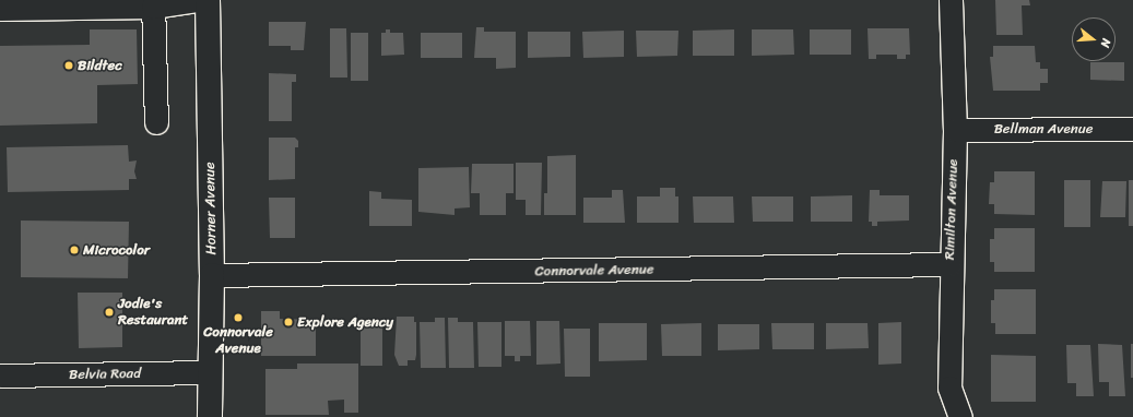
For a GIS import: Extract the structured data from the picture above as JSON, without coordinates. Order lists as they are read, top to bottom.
{
  "streets": {
    "main road": ["Horner Avenue"],
    "street": [
      "Bellman Avenue",
      "Rimilton Avenue",
      "Connorvale Avenue",
      "Belvia Road"
    ]
  },
  "crossings": [
    ["Bellman Avenue", "Rimilton Avenue"],
    ["Horner Avenue", "Connorvale Avenue"],
    ["Horner Avenue", "Belvia Road"],
    ["Rimilton Avenue", "Connorvale Avenue"]
  ],
  "places": [
    "Bildtec",
    "Microcolor",
    "Jodie's Restaurant",
    "Connorvale Avenue",
    "Explore Agency"
  ],
  "north": "right"
}
